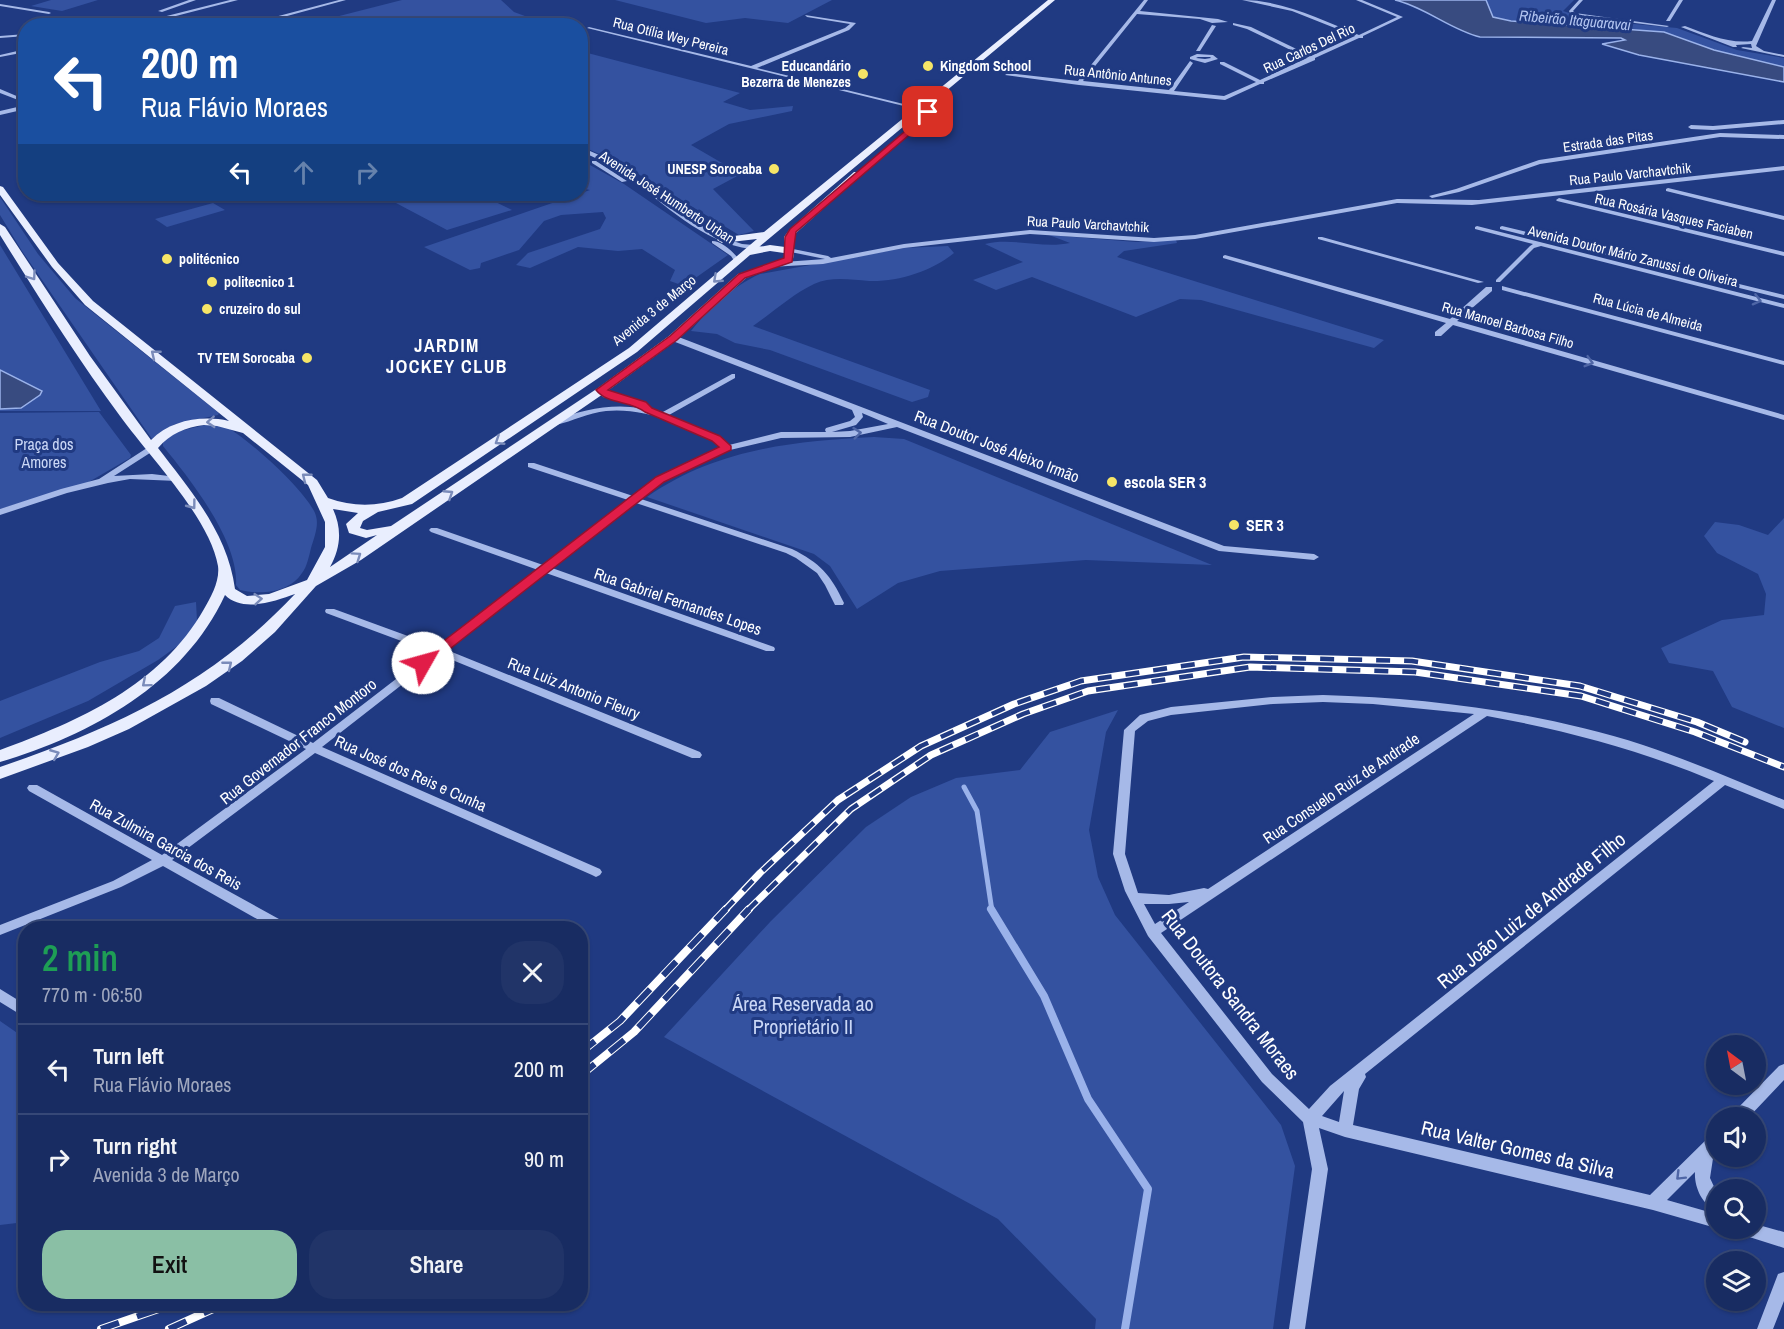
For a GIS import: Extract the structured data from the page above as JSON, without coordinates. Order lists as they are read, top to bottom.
{
  "streets": {
    "main road": ["Avenida 3 de Março"],
    "street": [
      "Rua Otília Wey Pereira",
      "Rua Carlos Del Rio",
      "Rua Antônio Antunes",
      "Estrada das Pitas",
      "Rua Paulo Varchavtchik",
      "Avenida José Humberto Urban",
      "Rua Rosária Vasques Faciaben",
      "Avenida Doutor Mário Zanussi de Oliveira",
      "Rua Lúcia de Almeida",
      "Rua Manoel Barbosa Filho",
      "Rua Doutor José Aleixo Irmão",
      "Rua Gabriel Fernandes Lopes",
      "Rua Luiz Antonio Fleury",
      "Rua Governador Franco Montoro",
      "Rua José dos Reis e Cunha",
      "Rua Consuelo Ruiz de Andrade",
      "Rua Zulmira Garcia dos Reis",
      "Rua João Luiz de Andrade Filho",
      "Rua Doutora Sandra Moraes",
      "Rua Valter Gomes da Silva"
    ]
  },
  "crossings": [
    ["Rua Otília Wey Pereira", "Avenida 3 de Março"],
    ["Rua Carlos Del Rio", "Rua Antônio Antunes"],
    ["Estrada das Pitas", "Rua Paulo Varchavtchik"],
    ["Rua Paulo Varchavtchik", "Avenida 3 de Março"],
    ["Avenida José Humberto Urban", "Avenida 3 de Março"],
    ["Avenida 3 de Março", "Rua Doutor José Aleixo Irmão"],
    ["Rua Doutor José Aleixo Irmão", "Rua Governador Franco Montoro"],
    ["Rua Gabriel Fernandes Lopes", "Rua Governador Franco Montoro"],
    ["Rua Luiz Antonio Fleury", "Rua Governador Franco Montoro"],
    ["Rua Governador Franco Montoro", "Rua José dos Reis e Cunha"],
    ["Rua Governador Franco Montoro", "Rua Zulmira Garcia dos Reis"],
    ["Rua Consuelo Ruiz de Andrade", "Rua Doutora Sandra Moraes"],
    ["Rua João Luiz de Andrade Filho", "Rua Doutora Sandra Moraes"],
    ["Rua João Luiz de Andrade Filho", "Rua Valter Gomes da Silva"],
    ["Rua Doutora Sandra Moraes", "Rua Valter Gomes da Silva"]
  ],
  "one_way": ["Rua Manoel Barbosa Filho"],
  "districts": ["JARDIM JOCKEY CLUB"],
  "water": ["Ribeirão Itaguaravai"],
  "parks": ["Praça dos Amores", "Área Reservada ao Proprietário II"],
  "places": [
    "Kingdom School",
    "Educandário Bezerra de Menezes",
    "UNESP Sorocaba",
    "politécnico",
    "politecnico 1",
    "cruzeiro do sul",
    "TV TEM Sorocaba",
    "escola SER 3",
    "SER 3"
  ],
  "north": "top left",
  "page": {
    "turn": ["200 m", "Rua Flávio Moraes"],
    "heading": ["2 min", "770 m · 06:50"],
    "list": [
      {
        "name": "Turn left",
        "note": "Rua Flávio Moraes",
        "value": "200 m"
      },
      {
        "name": "Turn right",
        "note": "Avenida 3 de Março",
        "value": "90 m"
      }
    ],
    "buttons": ["Exit", "Share"]
  }
}
